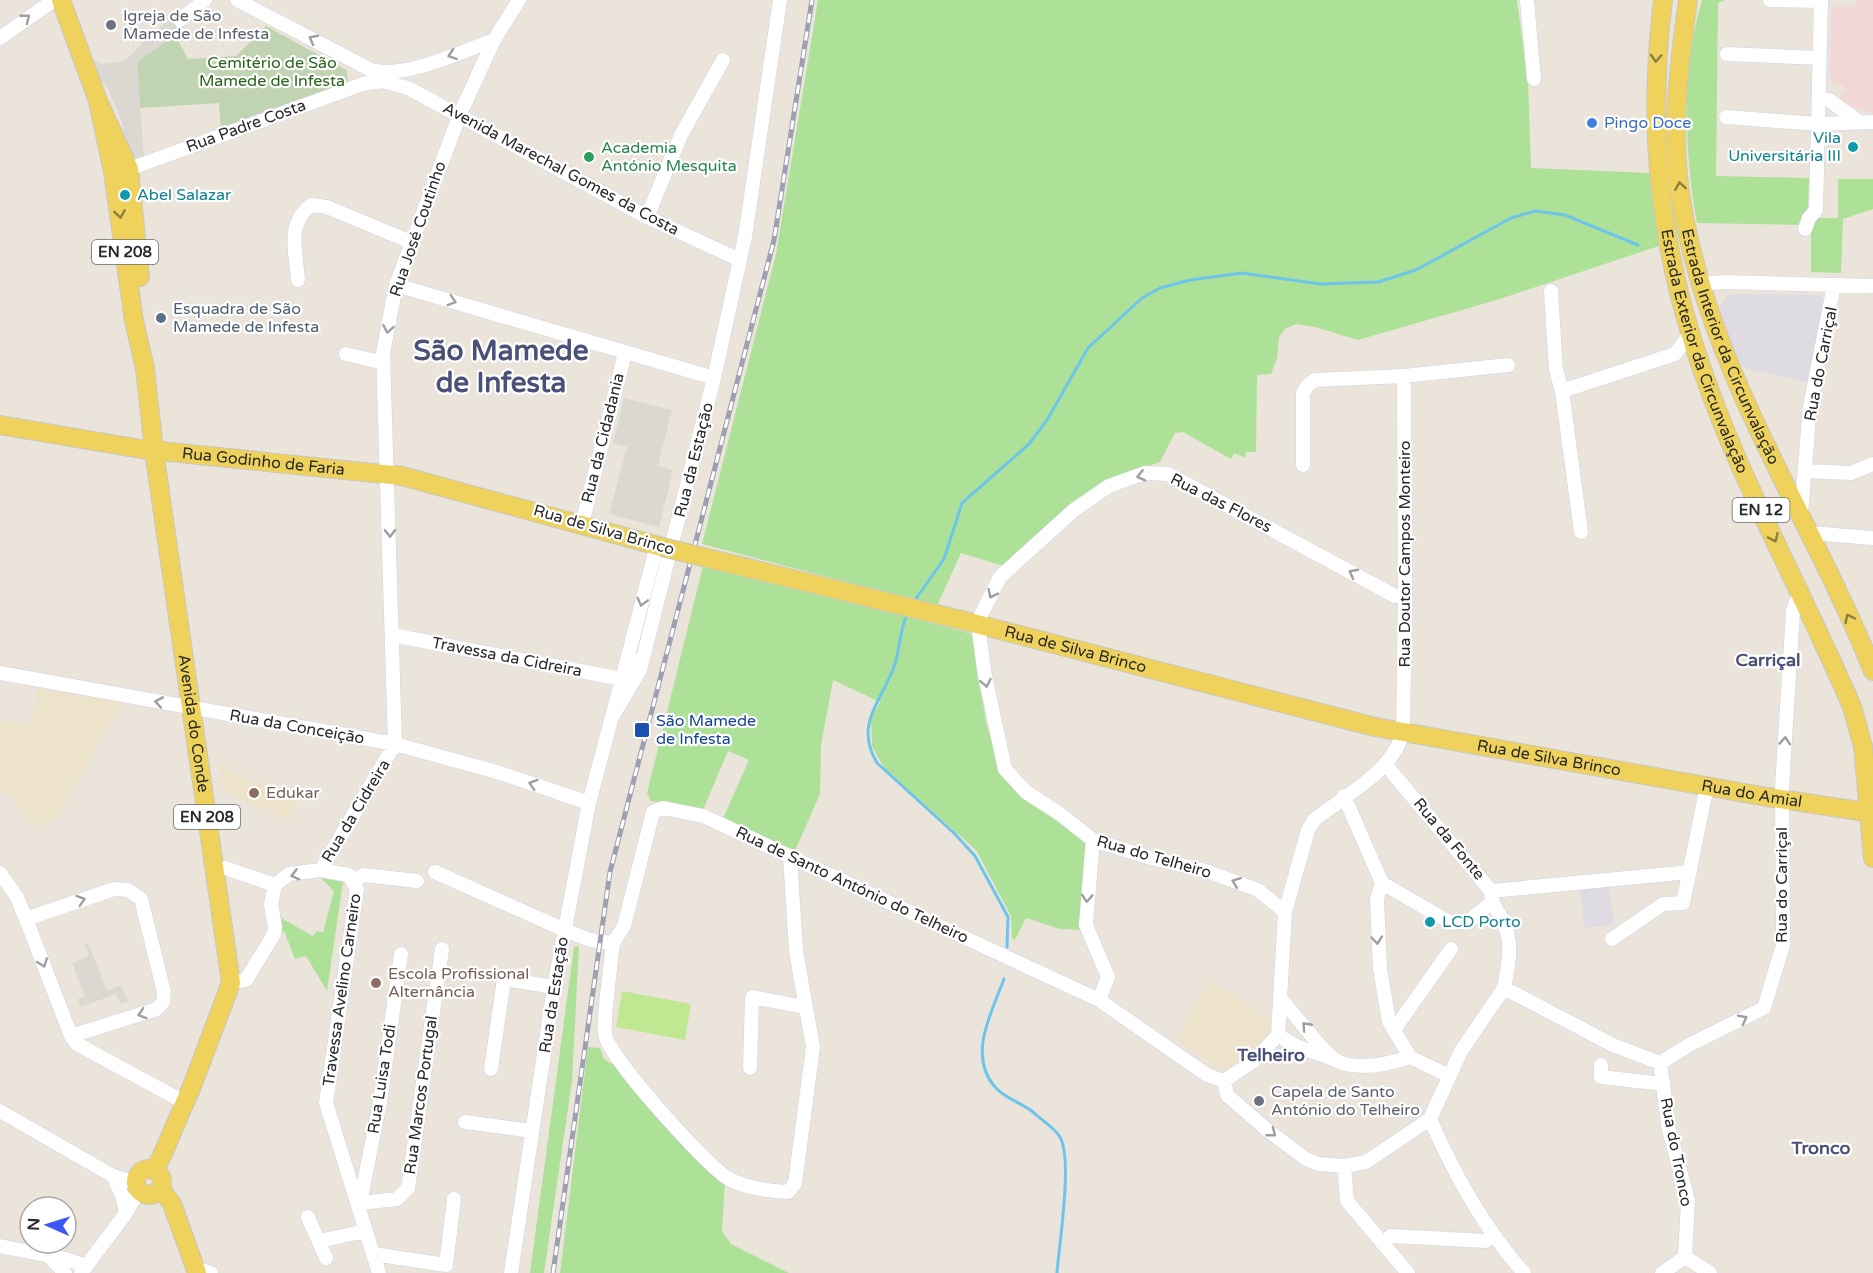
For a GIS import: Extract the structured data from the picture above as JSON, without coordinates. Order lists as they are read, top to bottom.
{
  "streets": {
    "main road": [
      "EN 208",
      "Estrada Interior da Circunvalação",
      "Estrada Exterior da Circunvalação",
      "Rua Godinho de Faria",
      "EN 12",
      "Rua de Silva Brinco",
      "Avenida do Conde",
      "Rua do Amial"
    ],
    "street": [
      "Rua Padre Costa",
      "Avenida Marechal Gomes da Costa",
      "Rua José Coutinho",
      "Rua do Carriçal",
      "Rua da Cidadania",
      "Rua da Estação",
      "Rua das Flores",
      "Rua Doutor Campos Monteiro",
      "Travessa da Cidreira",
      "Rua da Conceição",
      "Rua da Cidreira",
      "Rua da Fonte",
      "Rua do Telheiro",
      "Rua de Santo António do Telheiro",
      "Travessa Avelino Carneiro",
      "Rua Luisa Todi",
      "Rua Marcos Portugal",
      "Rua do Tronco"
    ]
  },
  "crossings": [
    ["Rua Padre Costa", "Avenida Marechal Gomes da Costa"],
    ["Rua Padre Costa", "Rua José Coutinho"],
    ["Rua Padre Costa", "Avenida do Conde"],
    ["Avenida Marechal Gomes da Costa", "Rua José Coutinho"],
    ["Avenida Marechal Gomes da Costa", "Rua da Estação"],
    ["Rua José Coutinho", "Rua Godinho de Faria"],
    ["Rua José Coutinho", "Rua da Cidreira"],
    ["Estrada Interior da Circunvalação", "Rua do Carriçal"],
    ["Estrada Interior da Circunvalação", "EN 12"],
    ["Estrada Exterior da Circunvalação", "Rua do Carriçal"],
    ["Estrada Exterior da Circunvalação", "EN 12"],
    ["Estrada Exterior da Circunvalação", "Rua do Amial"],
    ["Rua do Carriçal", "Rua do Amial"],
    ["Rua do Carriçal", "Rua do Tronco"],
    ["Rua da Cidadania", "Rua de Silva Brinco"],
    ["Rua da Estação", "Rua de Silva Brinco"],
    ["Rua da Estação", "Travessa da Cidreira"],
    ["Rua da Estação", "Rua da Conceição"],
    ["Rua Godinho de Faria", "Rua de Silva Brinco"],
    ["Rua Godinho de Faria", "Avenida do Conde"],
    ["Rua Godinho de Faria", "Rua da Cidreira"],
    ["Rua das Flores", "Rua de Silva Brinco"],
    ["Rua das Flores", "Rua Doutor Campos Monteiro"],
    ["Rua das Flores", "Rua do Telheiro"],
    ["Rua de Silva Brinco", "Rua Doutor Campos Monteiro"],
    ["Rua de Silva Brinco", "Rua do Amial"],
    ["Rua de Silva Brinco", "Rua do Telheiro"],
    ["Travessa da Cidreira", "Rua da Cidreira"],
    ["Avenida do Conde", "Rua da Conceição"],
    ["Rua da Conceição", "Rua da Cidreira"],
    ["Rua da Cidreira", "Travessa Avelino Carneiro"],
    ["Travessa Avelino Carneiro", "Rua Luisa Todi"],
    ["Travessa Avelino Carneiro", "Rua Marcos Portugal"],
    ["Rua Luisa Todi", "Rua Marcos Portugal"]
  ],
  "one_way": [
    "Estrada Interior da Circunvalação",
    "Estrada Exterior da Circunvalação",
    "Rua do Carriçal",
    "Rua das Flores",
    "Rua da Conceição",
    "Rua da Cidreira"
  ],
  "districts": [
    "São Mamede de Infesta",
    "Carriçal",
    "Telheiro",
    "Tronco"
  ],
  "parks": ["Cemitério de São Mamede de Infesta"],
  "places": {
    "other": [
      "Igreja de São Mamede de Infesta",
      "Pingo Doce",
      "Vila Universitária III",
      "Academia António Mesquita",
      "Abel Salazar",
      "Esquadra de São Mamede de Infesta",
      "Edukar",
      "LCD Porto",
      "Escola Profissional Alternância",
      "Capela de Santo António do Telheiro"
    ],
    "transit": ["São Mamede de Infesta"]
  },
  "north": "left"
}
